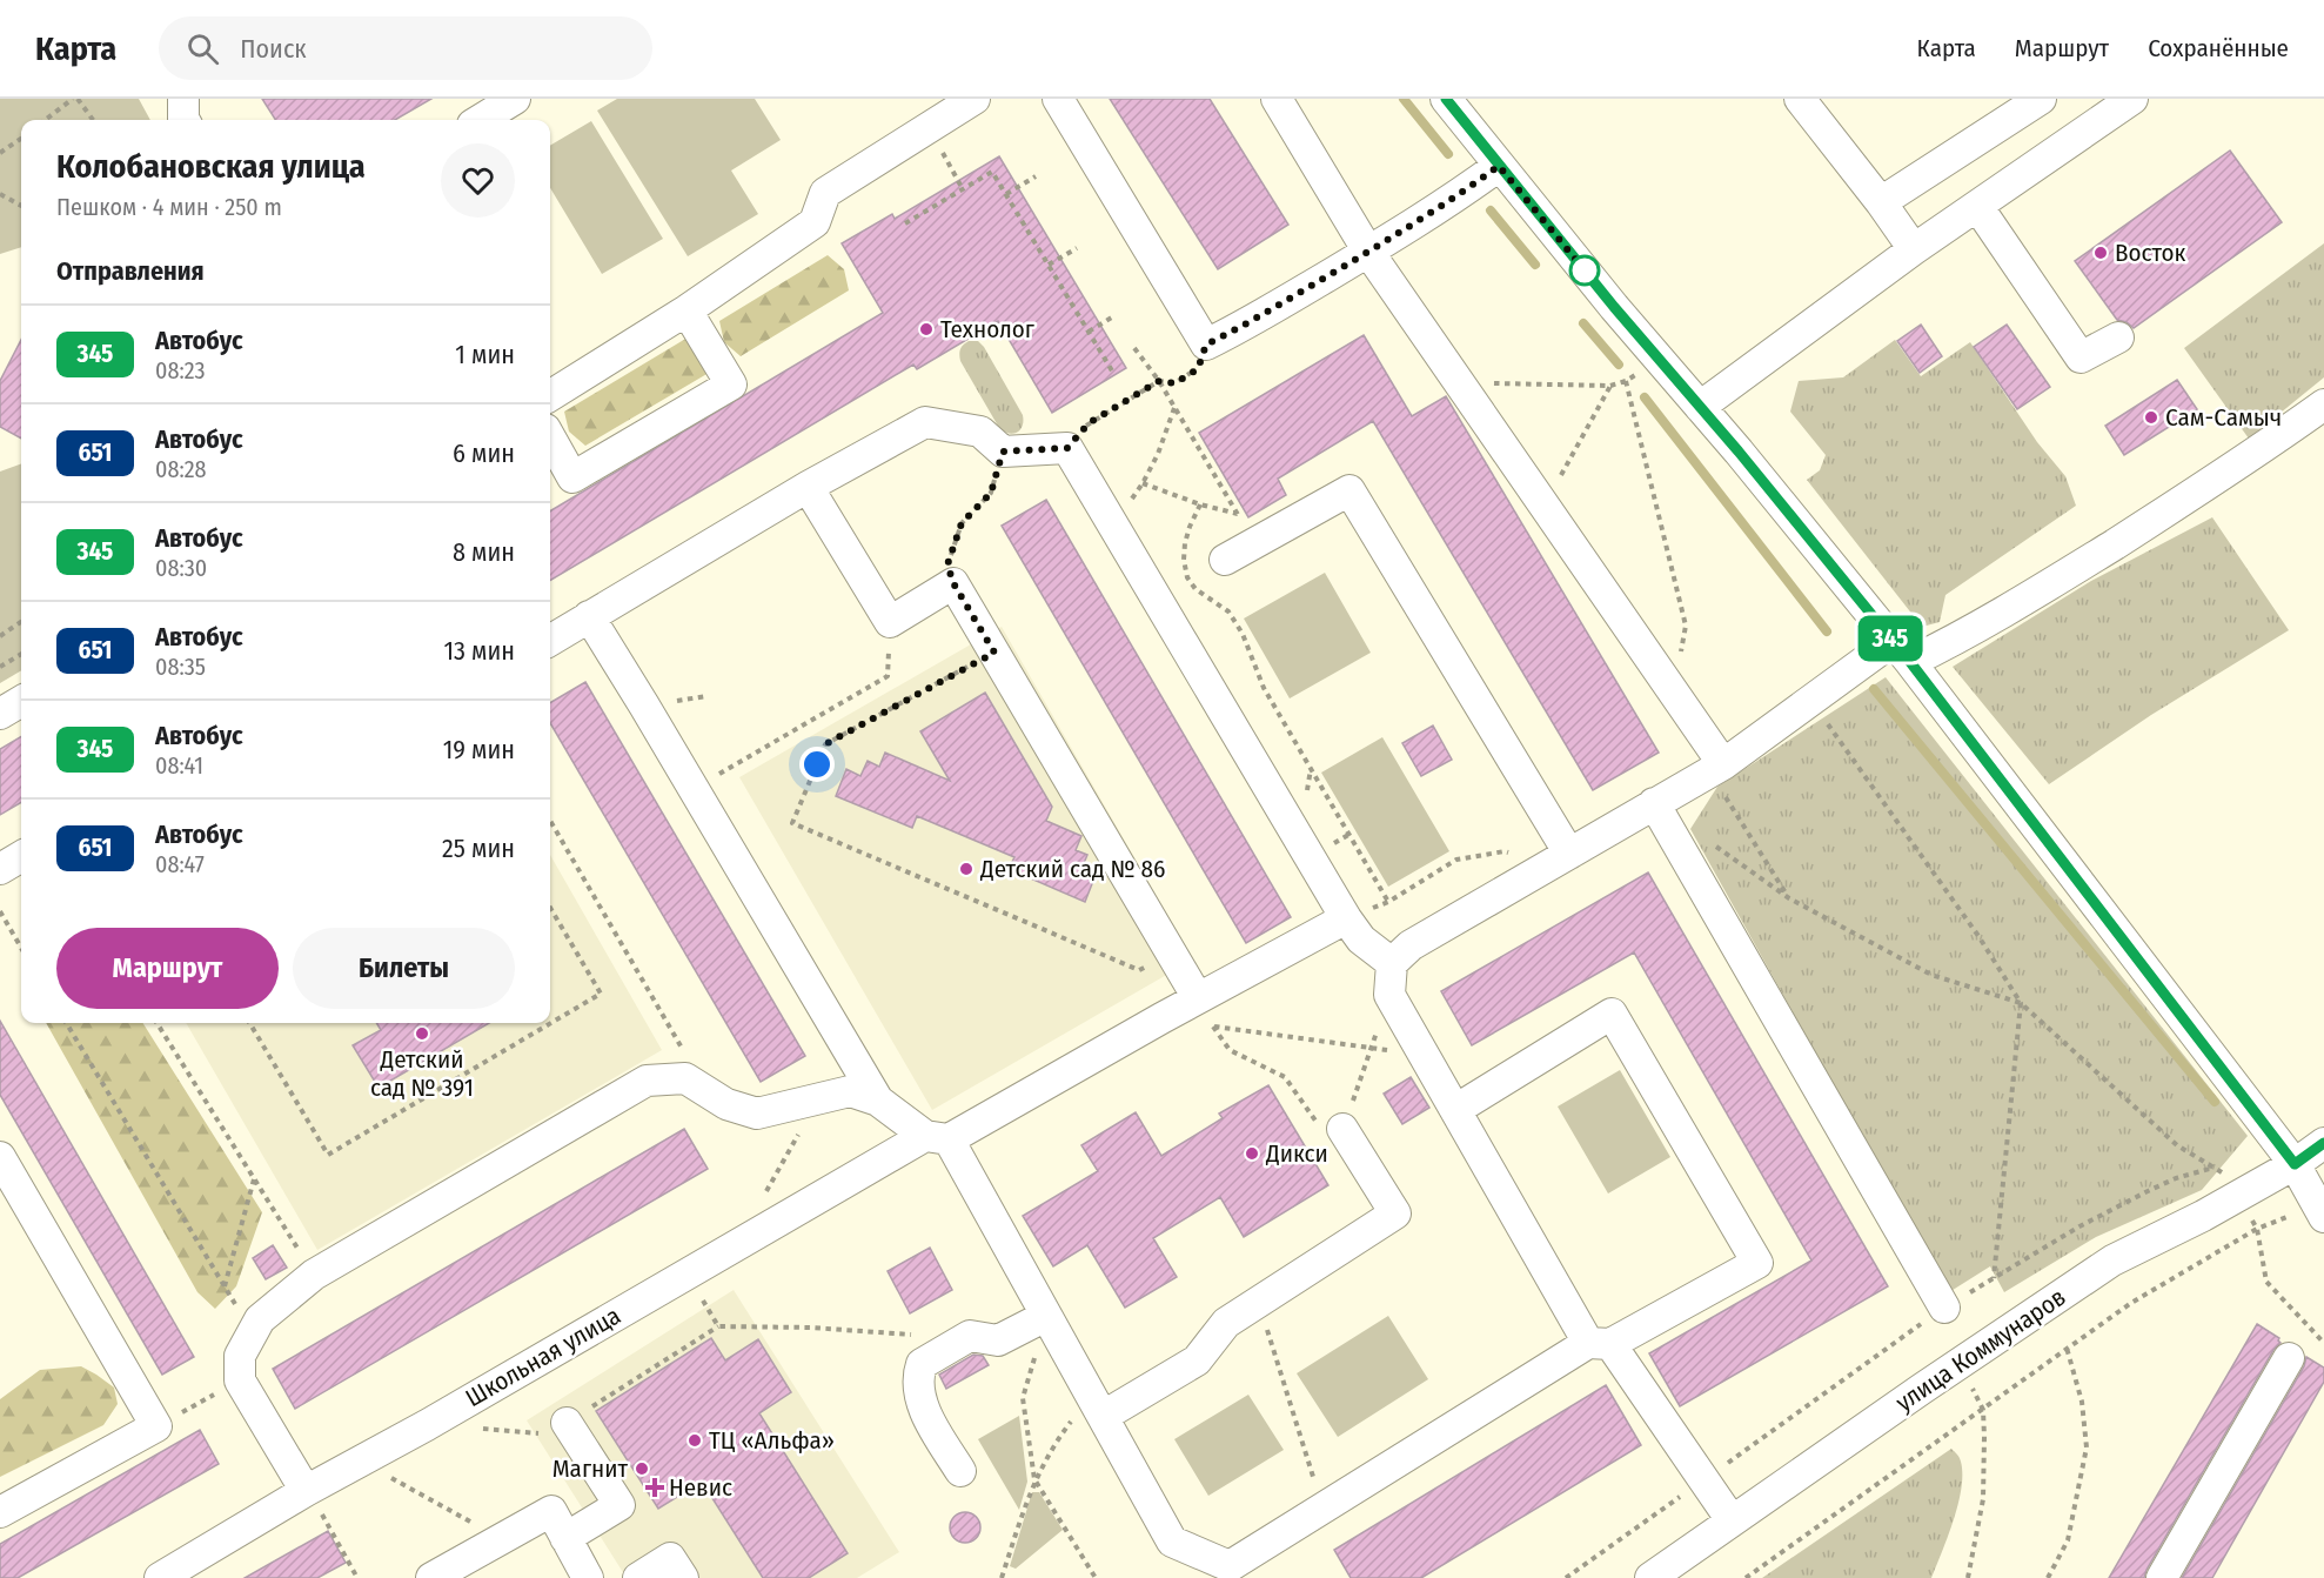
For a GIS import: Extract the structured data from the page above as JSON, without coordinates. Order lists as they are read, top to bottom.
{
  "streets": {
    "street": ["улица Коммунаров", "Школьная улица"]
  },
  "places": {
    "other": [
      "Восток",
      "Технолог",
      "Сам-Самыч",
      "Детский сад № 86",
      "Детский сад № 391",
      "Дикси",
      "ТЦ «Альфа»",
      "Магнит"
    ],
    "health": ["Невис"]
  },
  "lines": ["bus line 345"],
  "page": {
    "header": "Карта",
    "search": "Поиск",
    "nav": ["Карта", "Маршрут", "Сохранённые"],
    "on_map": "345",
    "heading": [
      ["Колобановская улица", "Пешком · 4 мин · 250 m"],
      "Отправления"
    ],
    "list": [
      {
        "mark": "345",
        "name": "Автобус",
        "note": "08:23",
        "value": "1 мин"
      },
      {
        "mark": "651",
        "name": "Автобус",
        "note": "08:28",
        "value": "6 мин"
      },
      {
        "mark": "345",
        "name": "Автобус",
        "note": "08:30",
        "value": "8 мин"
      },
      {
        "mark": "651",
        "name": "Автобус",
        "note": "08:35",
        "value": "13 мин"
      },
      {
        "mark": "345",
        "name": "Автобус",
        "note": "08:41",
        "value": "19 мин"
      },
      {
        "mark": "651",
        "name": "Автобус",
        "note": "08:47",
        "value": "25 мин"
      }
    ],
    "buttons": ["Маршрут", "Билеты"]
  }
}
